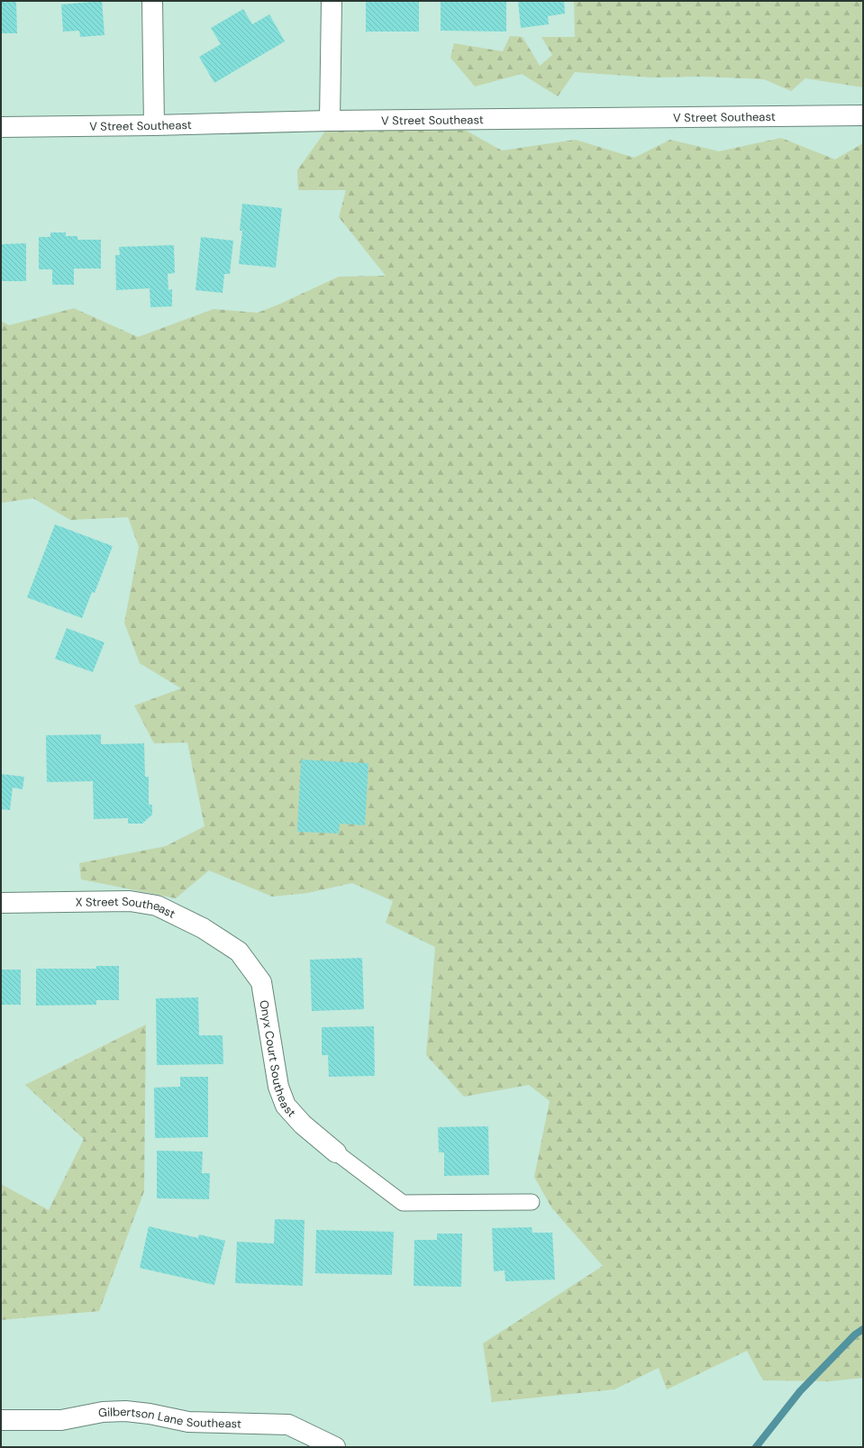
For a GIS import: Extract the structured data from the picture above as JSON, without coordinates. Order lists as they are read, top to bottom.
{
  "streets": {
    "street": [
      "V Street Southeast",
      "X Street Southeast",
      "Onyx Court Southeast",
      "Gilbertson Lane Southeast"
    ]
  },
  "crossings": [
    ["X Street Southeast", "Onyx Court Southeast"]
  ]
}
